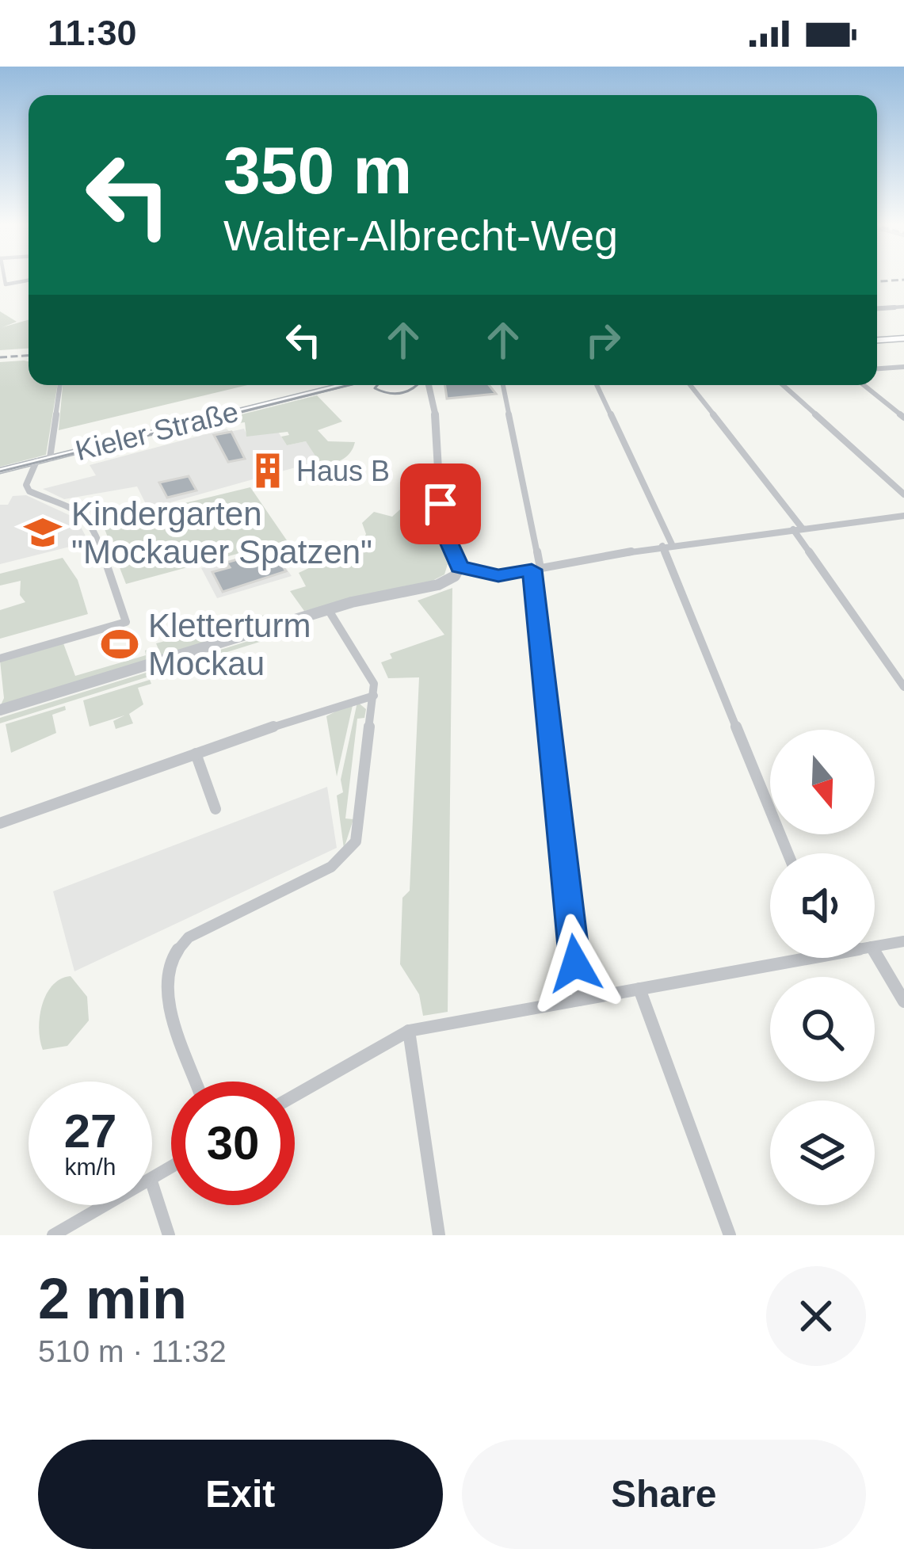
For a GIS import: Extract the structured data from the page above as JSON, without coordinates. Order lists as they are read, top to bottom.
{
  "streets": {
    "main road": ["Kieler Straße"]
  },
  "places": {
    "building": ["Haus B"],
    "school or university": ["Kindergarten \"Mockauer Spatzen\""],
    "sports": ["Kletterturm Mockau"]
  },
  "north": "bottom",
  "page": {
    "status": "11:30",
    "turn": ["350 m", "Walter-Albrecht-Weg"],
    "speed": "27 km/h",
    "limit": "30",
    "heading": ["2 min", "510 m · 11:32"],
    "buttons": ["Exit", "Share"]
  }
}
